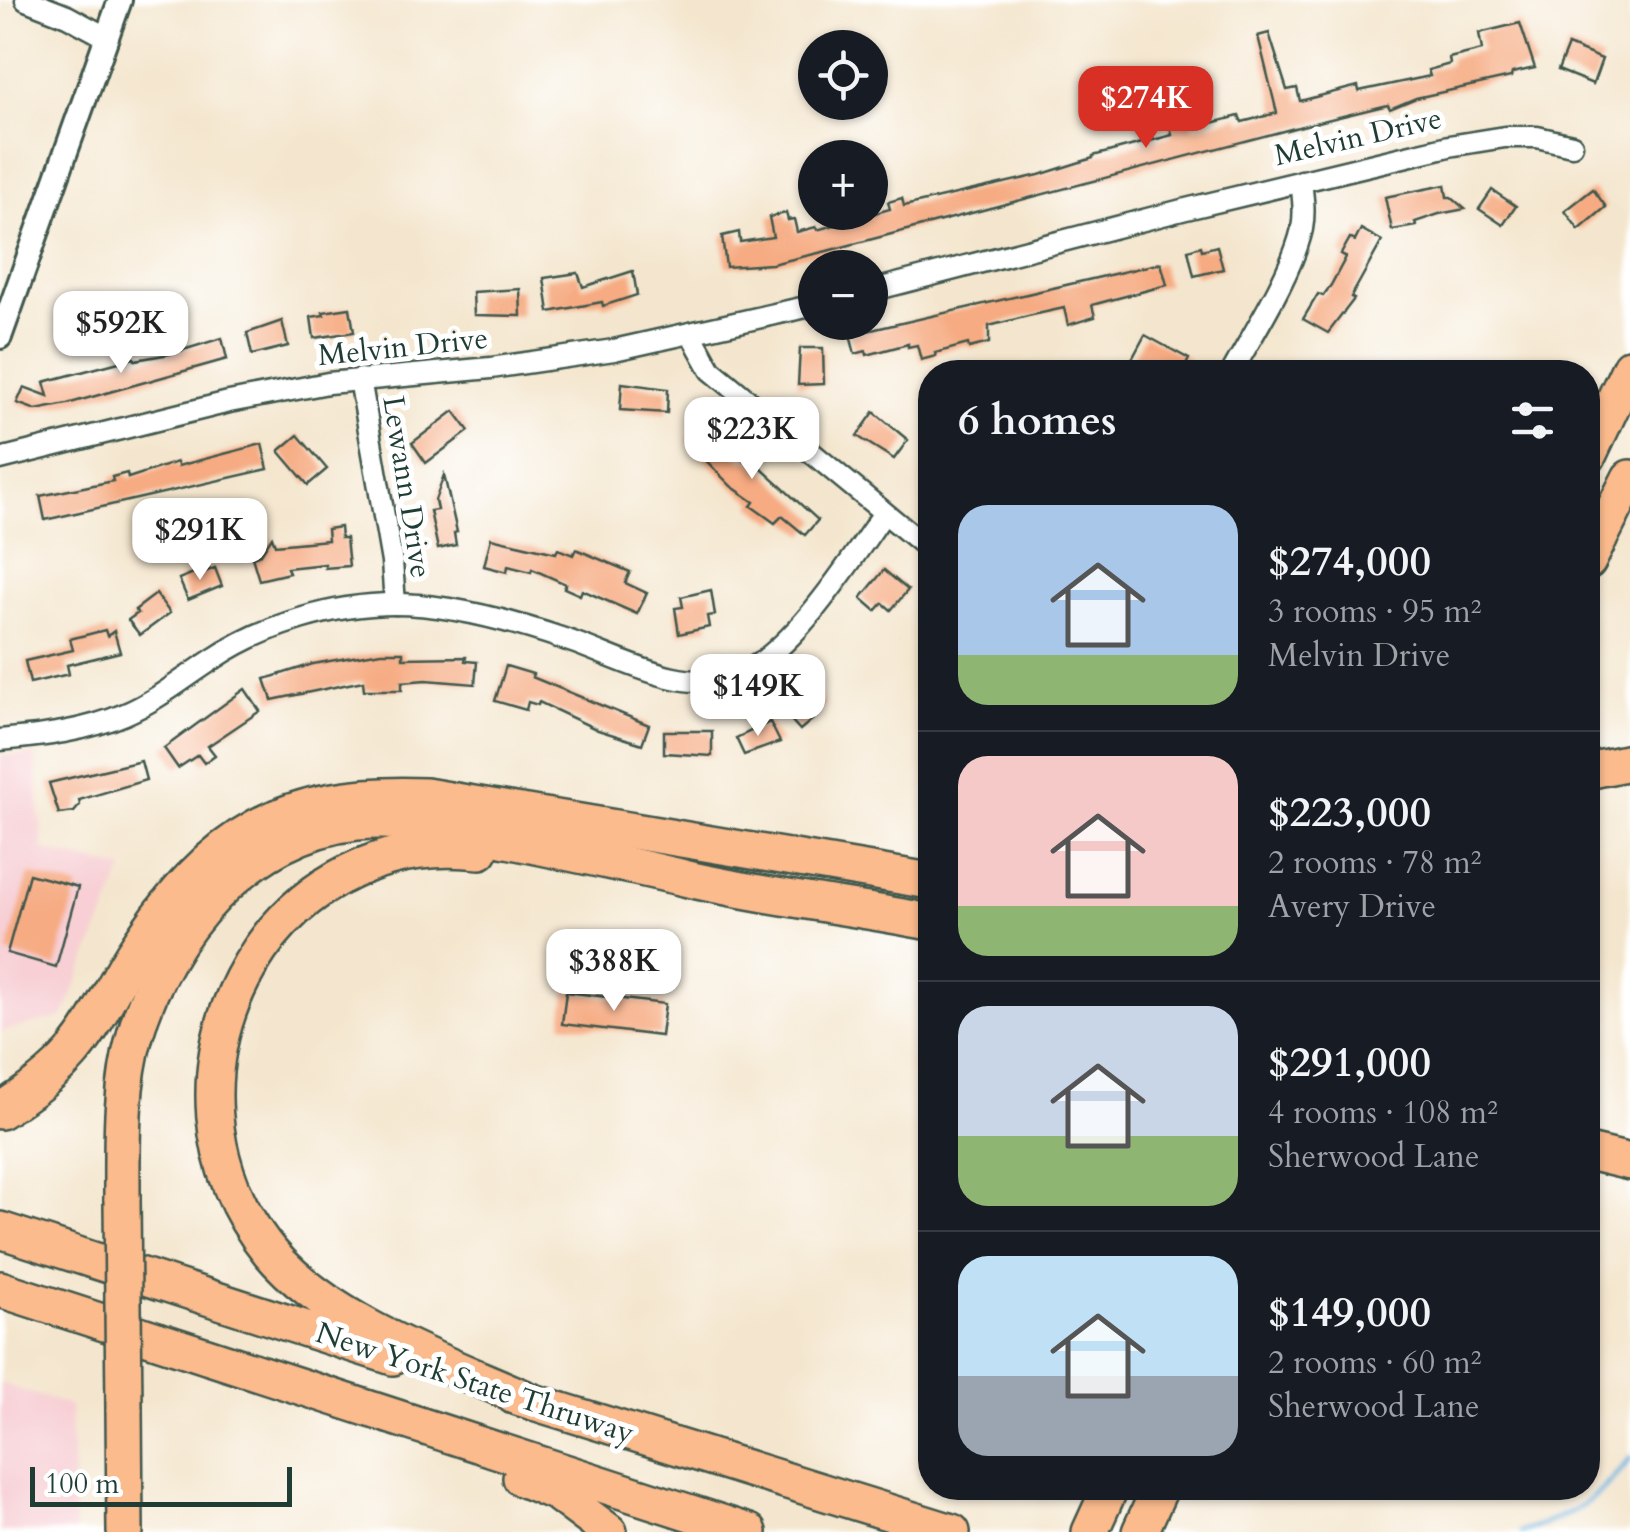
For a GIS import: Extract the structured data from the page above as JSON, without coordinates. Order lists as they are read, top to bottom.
{
  "streets": {
    "highway": ["New York State Thruway"],
    "street": ["Melvin Drive", "Lewann Drive"]
  },
  "crossings": [
    ["Melvin Drive", "Lewann Drive"]
  ],
  "scale_bar": "100 m",
  "page": {
    "map_buttons": ["+", "−"],
    "price": [
      "$274K",
      "$592K",
      "$223K",
      "$291K",
      "$149K",
      "$388K"
    ],
    "heading": "6 homes",
    "list": [
      {
        "name": "$274,000",
        "note": "3 rooms · 95 m² · Melvin Drive"
      },
      {
        "name": "$223,000",
        "note": "2 rooms · 78 m² · Avery Drive"
      },
      {
        "name": "$291,000",
        "note": "4 rooms · 108 m² · Sherwood Lane"
      },
      {
        "name": "$149,000",
        "note": "2 rooms · 60 m² · Sherwood Lane"
      }
    ],
    "scale": "100 m"
  }
}
